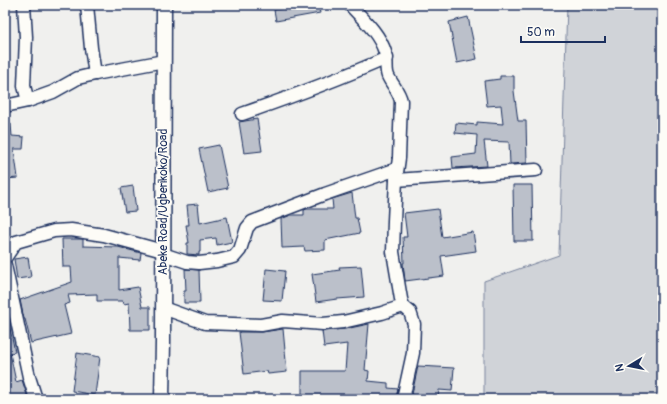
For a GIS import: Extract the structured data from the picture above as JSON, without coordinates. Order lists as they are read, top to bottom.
{
  "streets": {
    "street": ["Abeke Road/Ugberikoko/Road"]
  },
  "scale_bar": "50 m",
  "north": "left"
}
